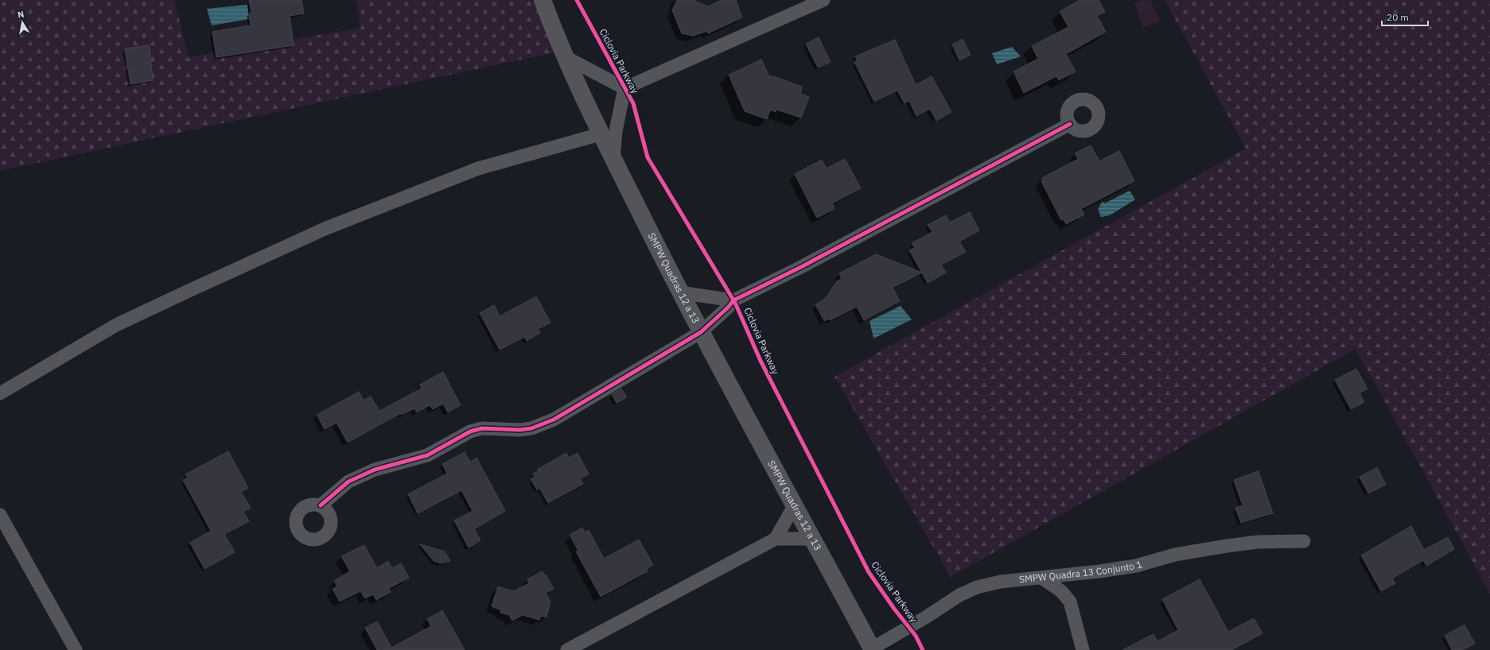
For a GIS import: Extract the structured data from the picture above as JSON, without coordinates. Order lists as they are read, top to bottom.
{
  "streets": {
    "street": ["SMPW Quadras 12 a 13", "SMPW Quadra 13 Conjunto 1"],
    "cycle path": ["Ciclovia Parkway"]
  },
  "crossings": [
    ["SMPW Quadras 12 a 13", "SMPW Quadra 13 Conjunto 1"]
  ],
  "scale_bar": "20 m",
  "north": "top"
}
